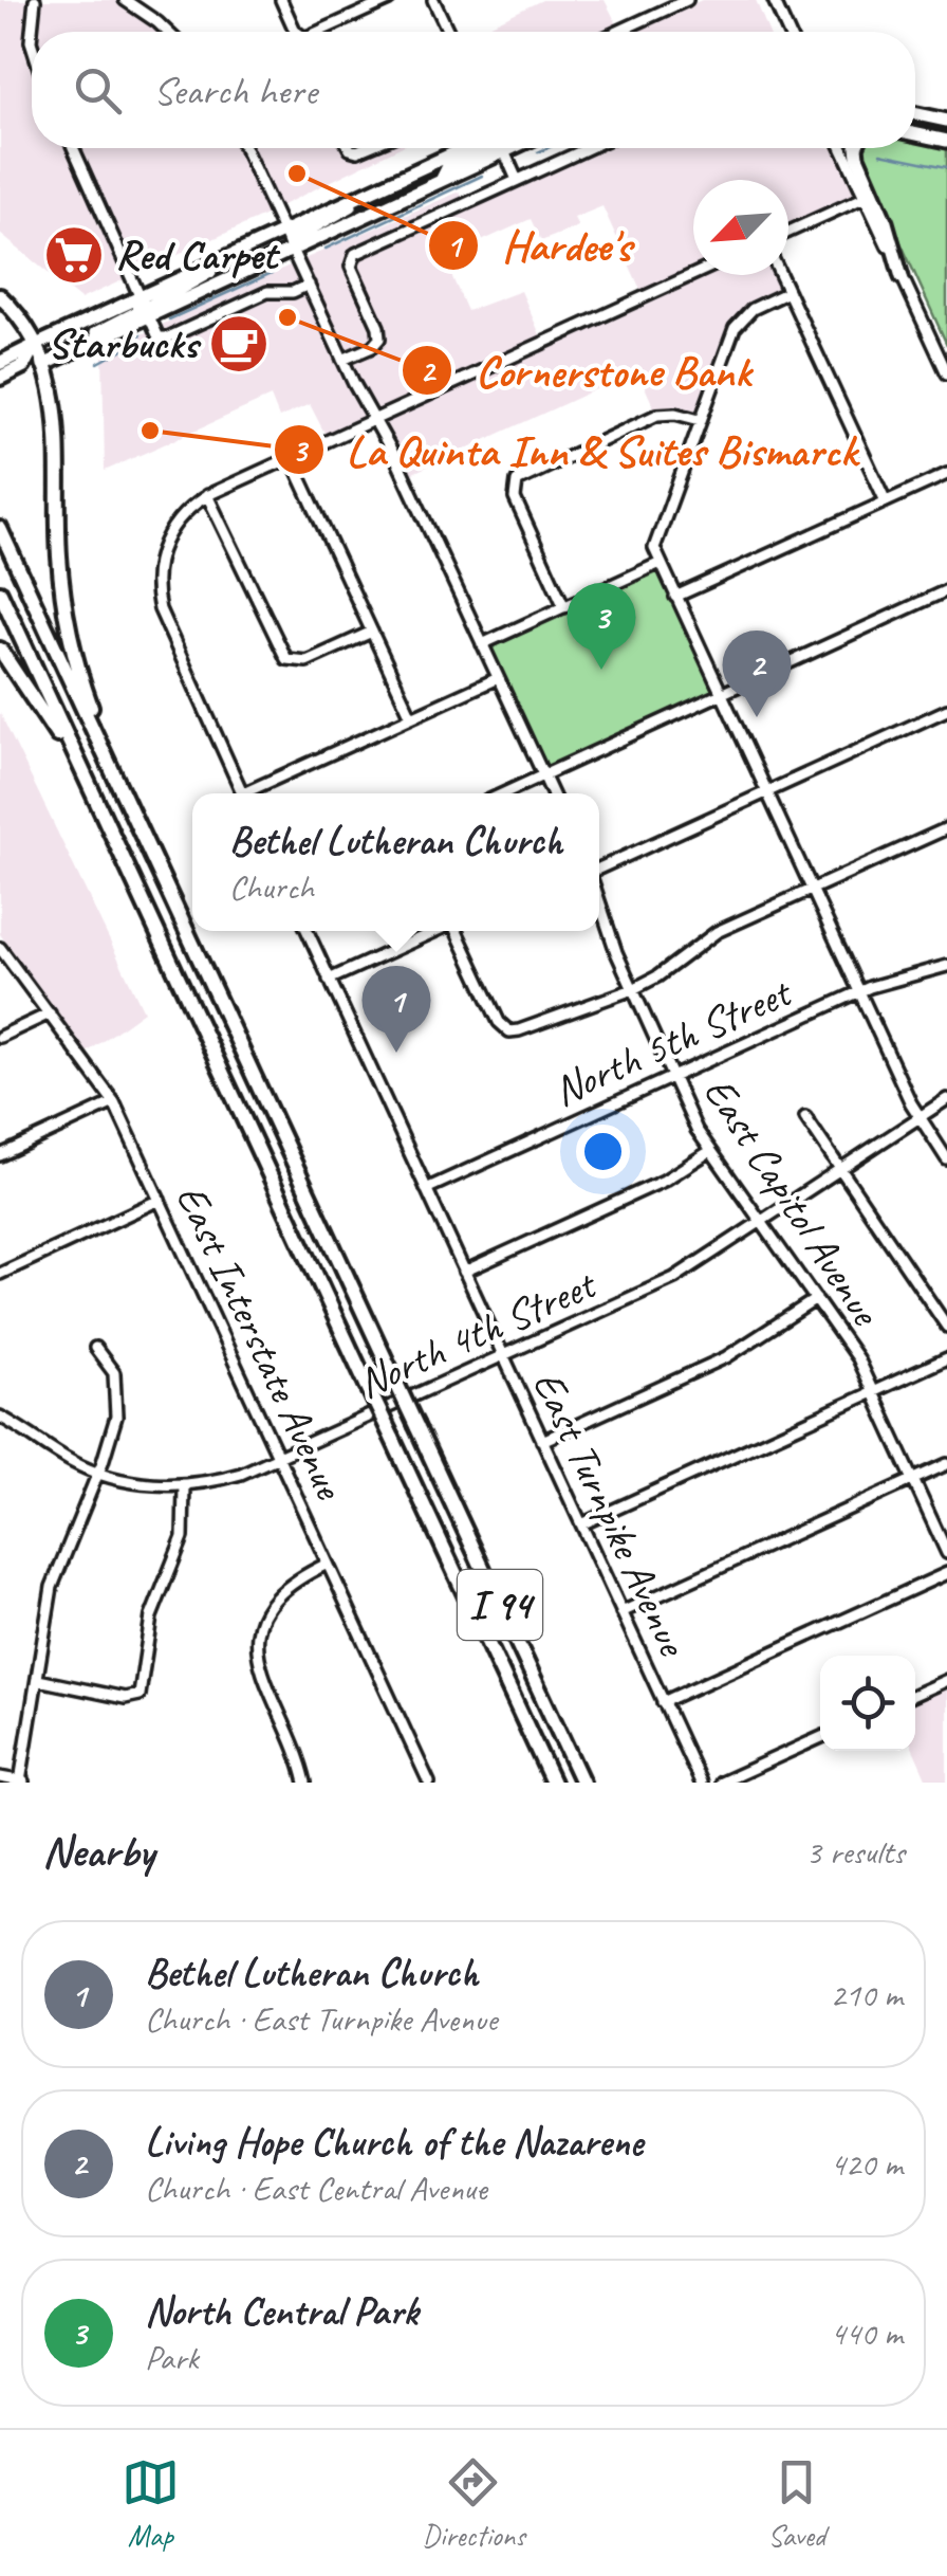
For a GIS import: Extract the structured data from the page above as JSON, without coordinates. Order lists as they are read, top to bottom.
{
  "streets": {
    "highway": ["I 94"],
    "street": [
      "North 5th Street",
      "East Capitol Avenue",
      "North 4th Street",
      "East Interstate Avenue",
      "East Turnpike Avenue"
    ]
  },
  "crossings": [
    ["North 5th Street", "East Capitol Avenue"],
    ["North 5th Street", "East Turnpike Avenue"],
    ["East Capitol Avenue", "North 4th Street"],
    ["North 4th Street", "East Interstate Avenue"],
    ["North 4th Street", "East Turnpike Avenue"]
  ],
  "places": {
    "other": ["Hardee's", "Cornerstone Bank", "La Quinta Inn & Suites Bismarck"],
    "supermarket": ["Red Carpet"],
    "cafe": ["Starbucks"]
  },
  "north": "bottom left",
  "page": {
    "search": "Search here",
    "pins": ["3", "2", "1"],
    "popup": ["Bethel Lutheran Church", "Church"],
    "heading": ["Nearby", "3 results"],
    "list": [
      {
        "mark": "1",
        "name": "Bethel Lutheran Church",
        "note": "Church · East Turnpike Avenue",
        "value": "210 m"
      },
      {
        "mark": "2",
        "name": "Living Hope Church of the Nazarene",
        "note": "Church · East Central Avenue",
        "value": "420 m"
      },
      {
        "mark": "3",
        "name": "North Central Park",
        "note": "Park",
        "value": "440 m"
      }
    ],
    "nav": ["Map", "Directions", "Saved"]
  }
}
